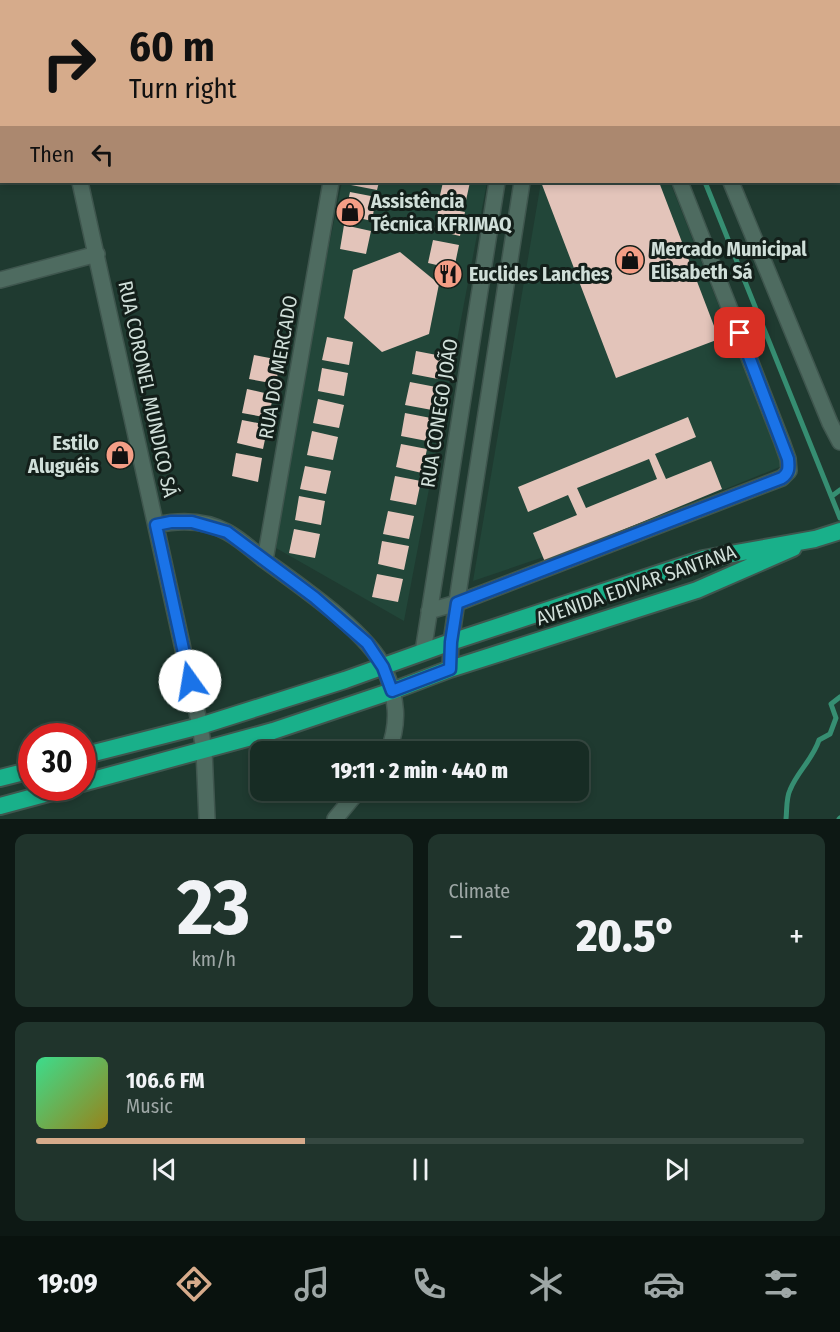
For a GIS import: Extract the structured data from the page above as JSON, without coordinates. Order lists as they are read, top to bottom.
{
  "streets": {
    "highway": ["AVENIDA EDIVAR SANTANA"],
    "street": ["RUA DO MERCADO", "RUA CORONEL MUNDICO SÁ", "RUA CONEGO JOÃO"]
  },
  "crossings": [
    ["RUA CORONEL MUNDICO SÁ", "AVENIDA EDIVAR SANTANA"],
    ["RUA CONEGO JOÃO", "AVENIDA EDIVAR SANTANA"]
  ],
  "places": {
    "shop": ["Assistência Técnica KFRIMAQ", "Mercado Municipal Elisabeth Sá", "Estilo Aluguéis"],
    "restaurant": ["Euclides Lanches"]
  },
  "page": {
    "turn": ["60 m", "Turn right"],
    "then": "Then",
    "limit": "30",
    "trip": "19:11 · 2 min · 440 m",
    "tile": [
      ["23", "km/h"],
      "Climate"
    ],
    "heat": ["−", "20.5°", "+"],
    "song": ["106.6 FM", "Music"],
    "tabs": "19:09"
  }
}
